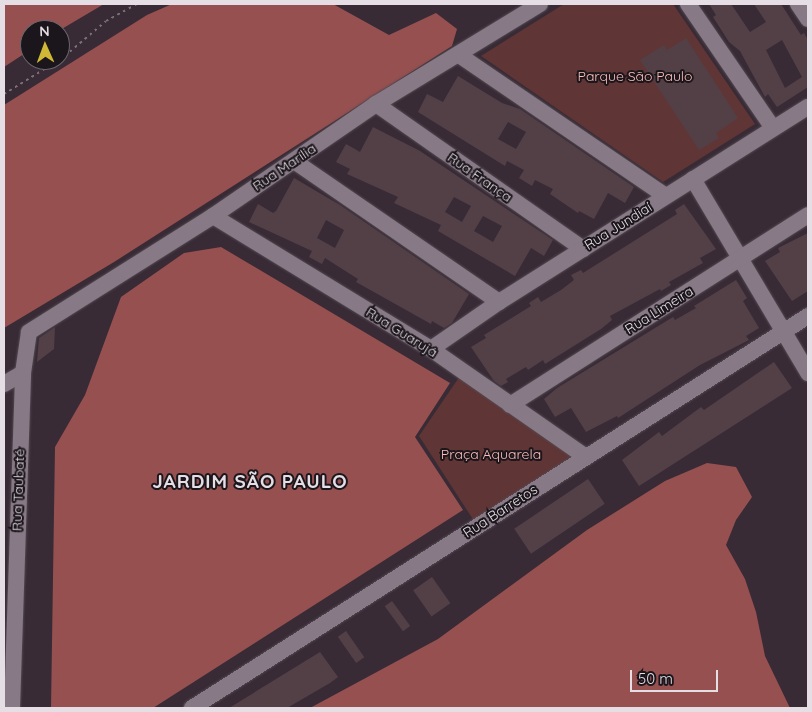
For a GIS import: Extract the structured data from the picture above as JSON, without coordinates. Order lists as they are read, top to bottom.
{
  "streets": {
    "street": [
      "Rua Marília",
      "Rua França",
      "Rua Jundiaí",
      "Rua Limeira",
      "Rua Guarujá",
      "Rua Taubaté",
      "Rua Barretos"
    ]
  },
  "crossings": [
    ["Rua Marília", "Rua França"],
    ["Rua Marília", "Rua Guarujá"],
    ["Rua Marília", "Rua Taubaté"],
    ["Rua França", "Rua Jundiaí"],
    ["Rua Jundiaí", "Rua Guarujá"],
    ["Rua Limeira", "Rua Guarujá"],
    ["Rua Guarujá", "Rua Barretos"]
  ],
  "districts": ["JARDIM SÃO PAULO"],
  "parks": ["Parque São Paulo", "Praça Aquarela"],
  "scale_bar": "50 m",
  "north": "top"
}
